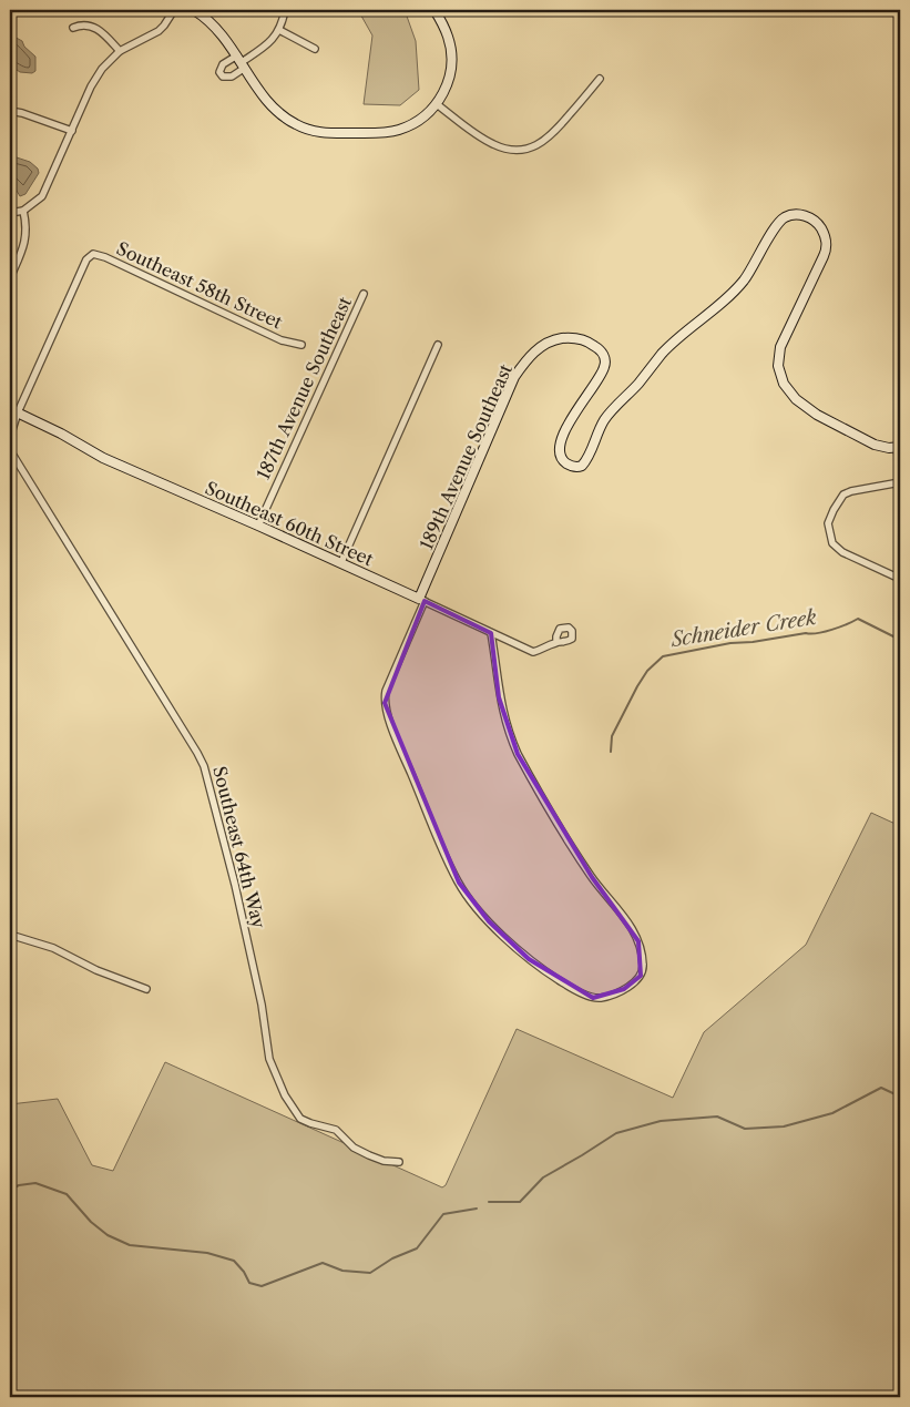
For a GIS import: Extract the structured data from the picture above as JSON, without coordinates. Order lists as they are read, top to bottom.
{
  "streets": {
    "street": [
      "Southeast 58th Street",
      "187th Avenue Southeast",
      "189th Avenue Southeast",
      "Southeast 60th Street",
      "Southeast 64th Way"
    ]
  },
  "crossings": [
    ["Southeast 58th Street", "Southeast 60th Street"],
    ["187th Avenue Southeast", "Southeast 60th Street"],
    ["189th Avenue Southeast", "Southeast 60th Street"]
  ],
  "water": ["Schneider Creek"]
}
